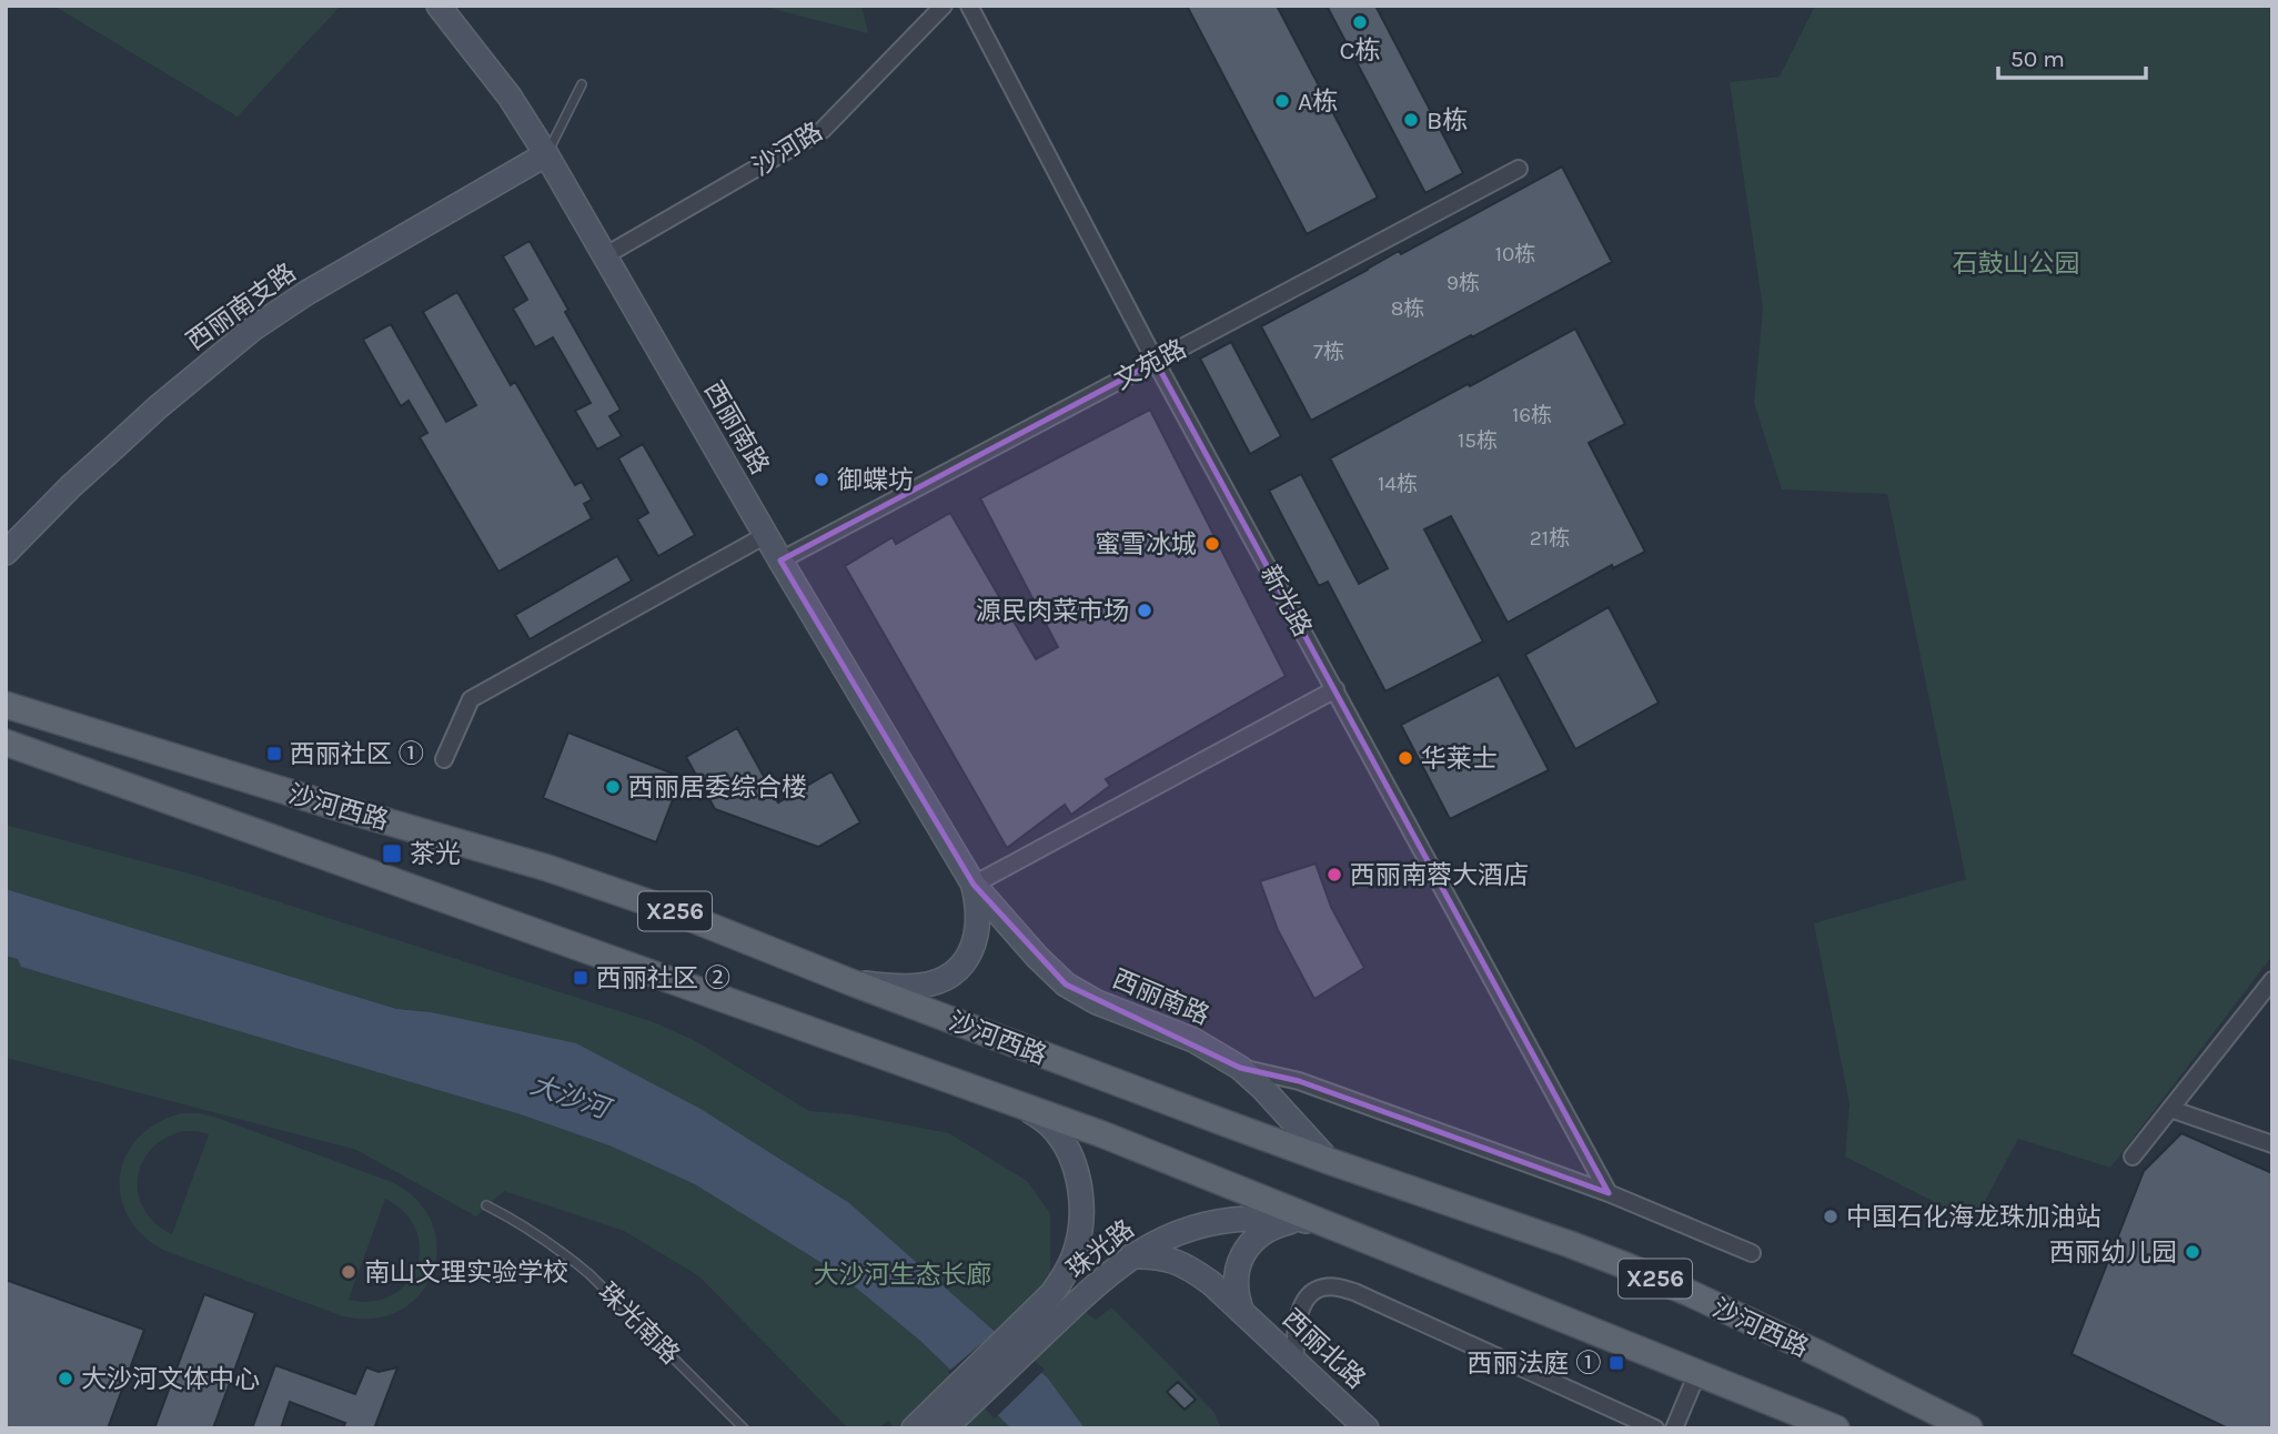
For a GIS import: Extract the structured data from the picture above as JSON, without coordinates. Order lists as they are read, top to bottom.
{
  "streets": {
    "main road": ["沙河西路", "X256"],
    "street": [
      "沙河路",
      "西丽南支路",
      "文苑路",
      "西丽南路",
      "新光路",
      "珠光路",
      "西丽北路"
    ],
    "lane": ["珠光南路"]
  },
  "crossings": [
    ["沙河路", "西丽南路"],
    ["西丽南支路", "西丽南路"],
    ["文苑路", "西丽南路"],
    ["文苑路", "新光路"],
    ["西丽南路", "沙河西路"],
    ["沙河西路", "珠光路"],
    ["珠光路", "西丽北路"]
  ],
  "water": ["大沙河"],
  "parks": ["石鼓山公园", "大沙河生态长廊"],
  "places": {
    "other": [
      "C栋",
      "A栋",
      "B栋",
      "御蝶坊",
      "蜜雪冰城",
      "源民肉菜市场",
      "华莱士",
      "西丽居委综合楼",
      "西丽南蓉大酒店",
      "中国石化海龙珠加油站",
      "西丽幼儿园",
      "南山文理实验学校",
      "大沙河文体中心"
    ],
    "transit": [
      "西丽社区 ①",
      "茶光",
      "西丽社区 ②",
      "西丽法庭 ①"
    ]
  },
  "house_numbers": [
    "10栋",
    "9栋",
    "8栋",
    "7栋",
    "16栋",
    "15栋",
    "14栋",
    "21栋"
  ],
  "scale_bar": "50 m"
}
